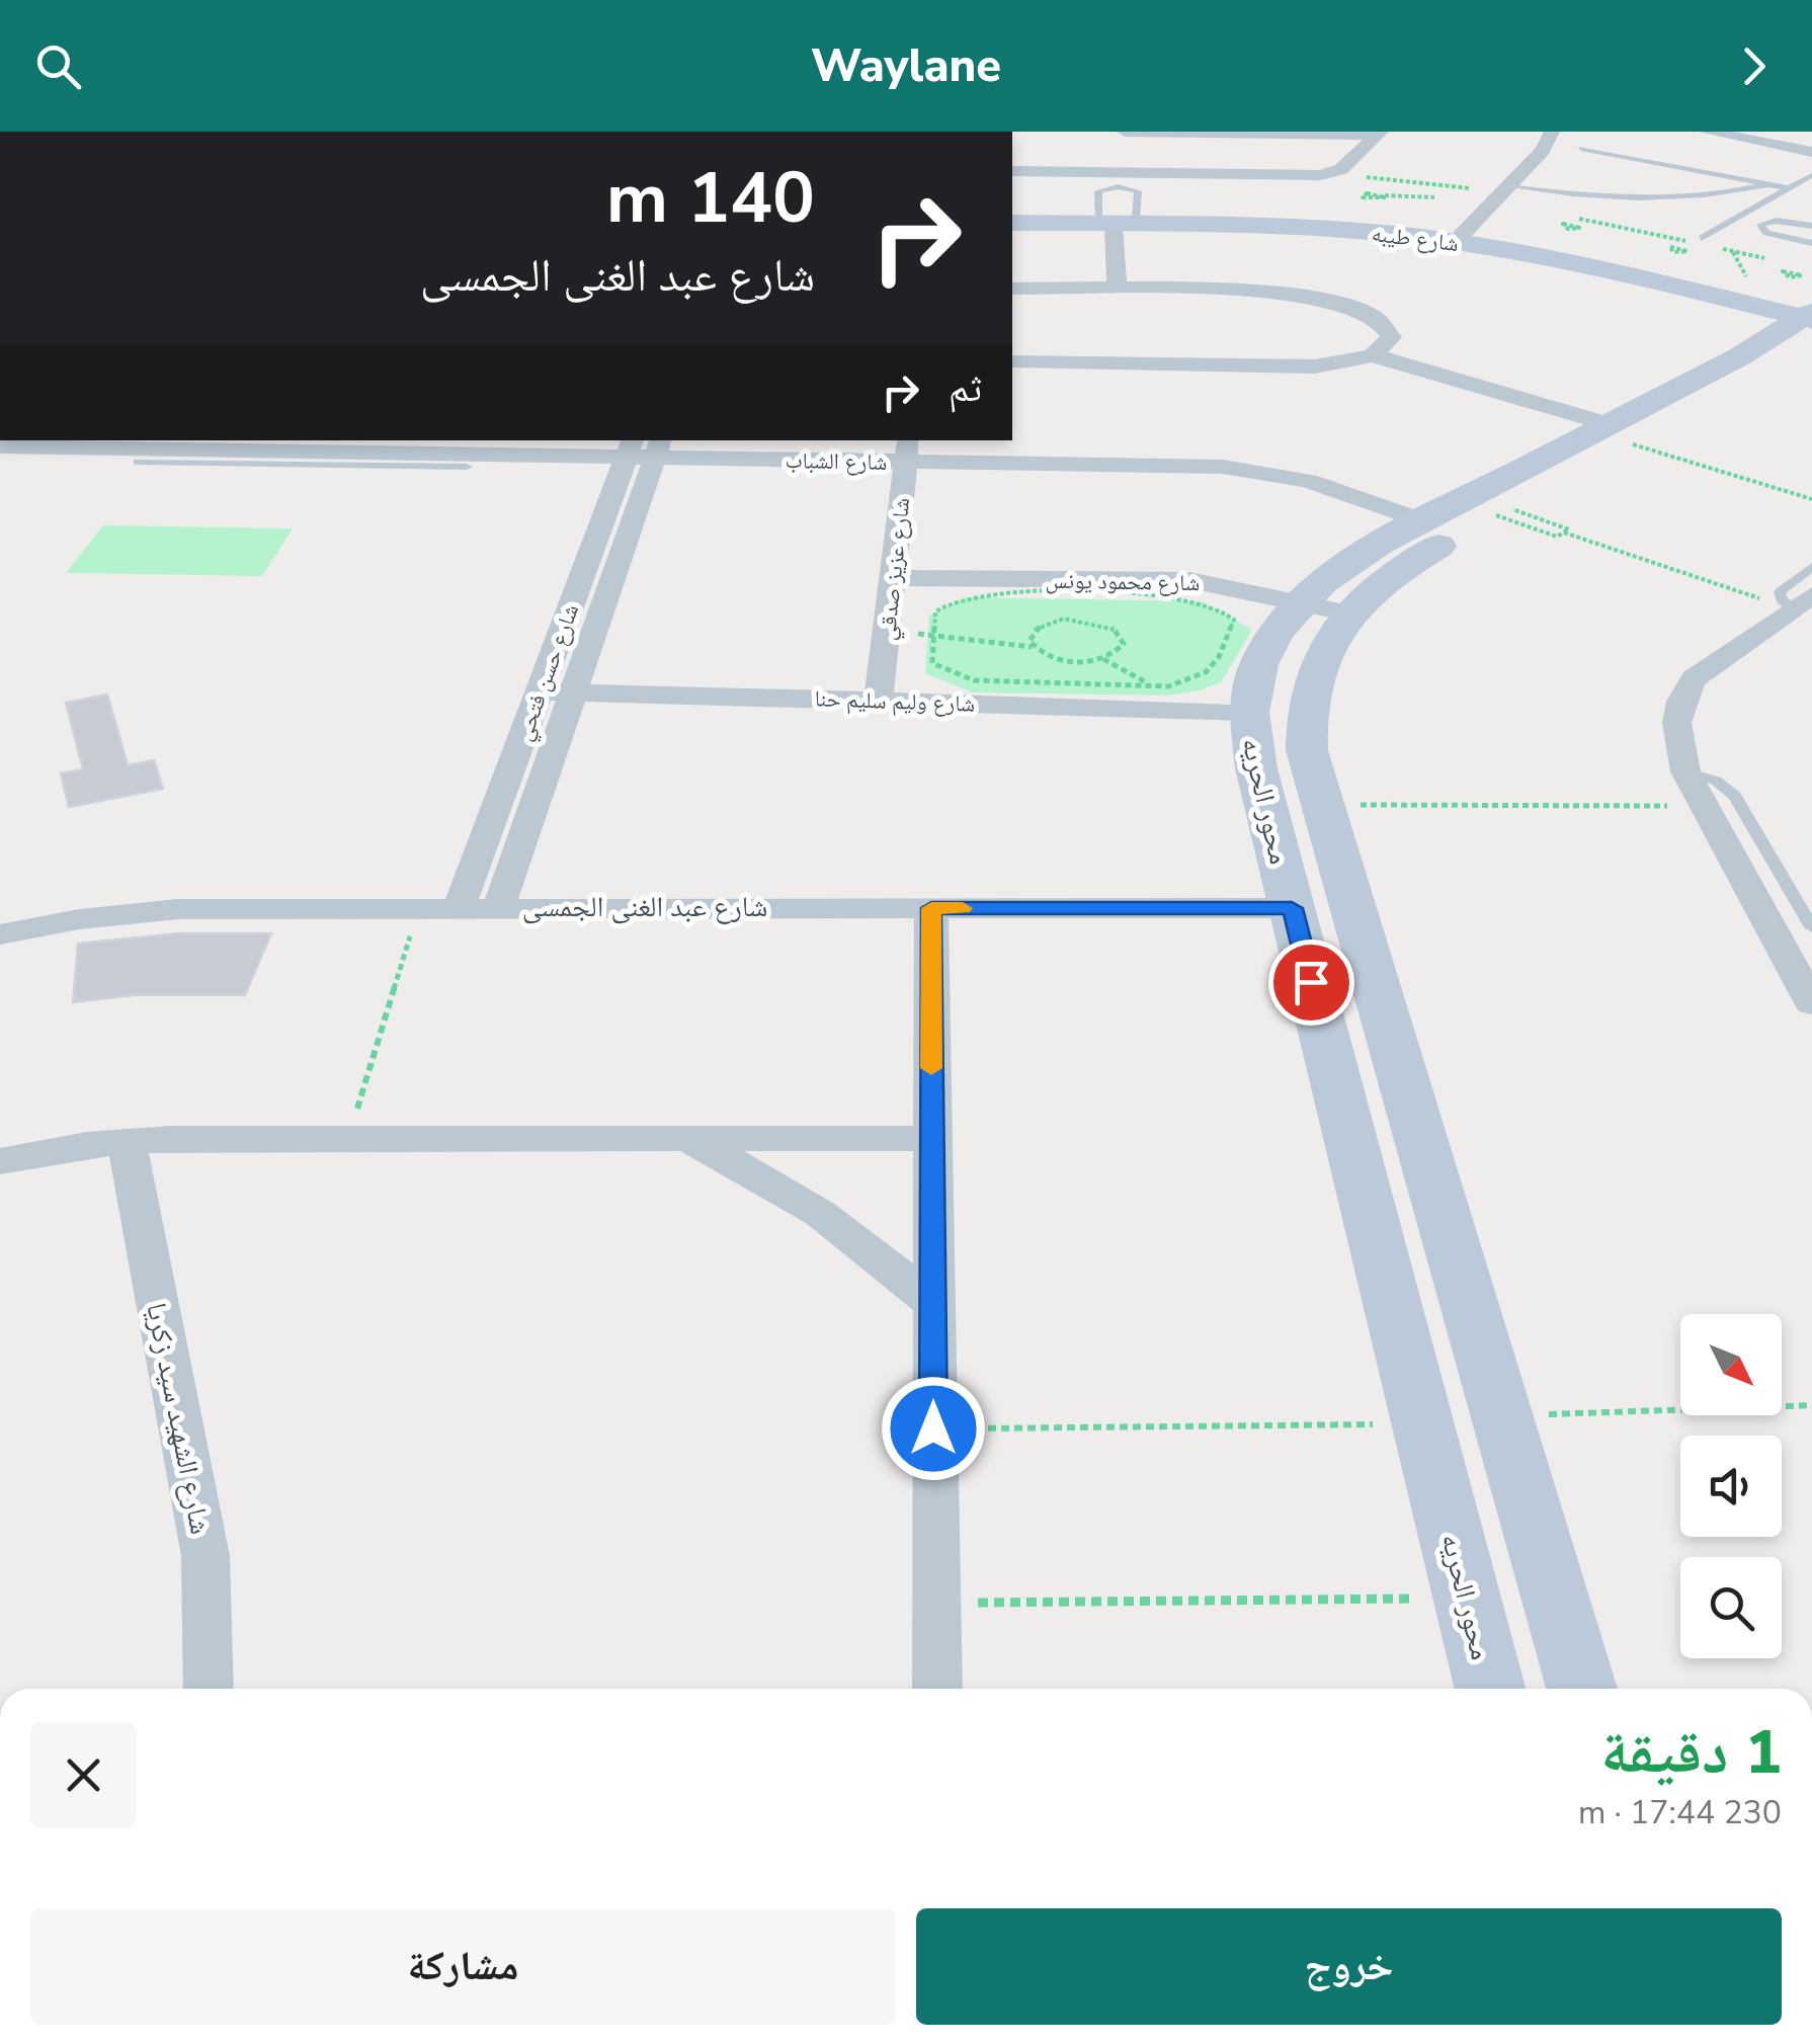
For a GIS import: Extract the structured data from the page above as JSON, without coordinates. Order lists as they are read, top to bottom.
{
  "streets": {
    "main road": ["شارع طيبه", "محور الحريه"],
    "street": [
      "شارع الشباب",
      "شارع عزيز صدقي",
      "شارع محمود يونس",
      "شارع حسن فتحي",
      "شارع وليم سليم حنا",
      "شارع عبد الغنى الجمسى",
      "شارع الشهيد سيد زكريا"
    ]
  },
  "crossings": [
    ["شارع طيبه", "محور الحريه"],
    ["شارع الشباب", "شارع عزيز صدقي"],
    ["شارع الشباب", "شارع حسن فتحي"],
    ["شارع الشباب", "محور الحريه"],
    ["شارع عزيز صدقي", "شارع محمود يونس"],
    ["شارع عزيز صدقي", "شارع وليم سليم حنا"],
    ["شارع محمود يونس", "محور الحريه"],
    ["شارع حسن فتحي", "شارع وليم سليم حنا"],
    ["شارع حسن فتحي", "شارع عبد الغنى الجمسى"],
    ["شارع وليم سليم حنا", "محور الحريه"],
    ["محور الحريه", "شارع عبد الغنى الجمسى"]
  ],
  "north": "bottom right",
  "page": {
    "header": "Waylane",
    "turn": ["140 m", "شارع عبد الغنى الجمسى"],
    "then": "ثم",
    "heading": ["1 دقيقة", "230 m · 17:44"],
    "buttons": ["خروج", "مشاركة"]
  }
}
